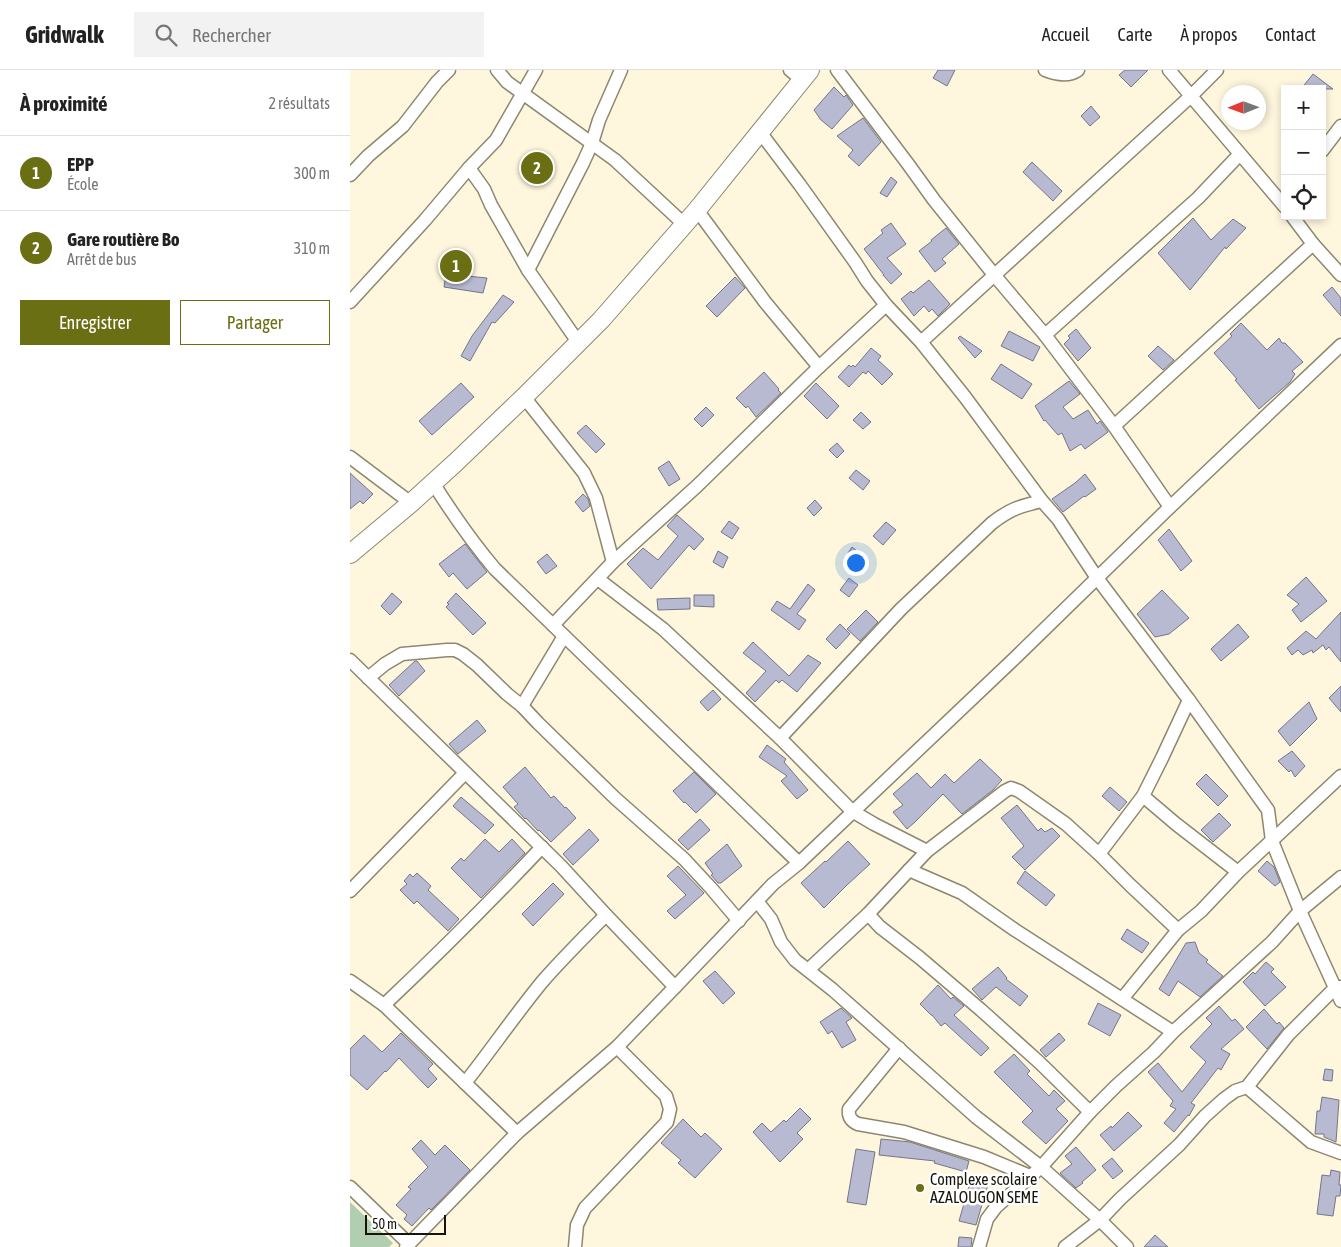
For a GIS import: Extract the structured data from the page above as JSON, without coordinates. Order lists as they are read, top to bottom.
{
  "places": ["Complexe scolaire AZALOUGON SEME"],
  "scale_bar": "50 m",
  "north": "left",
  "page": {
    "header": "Gridwalk",
    "search": "Rechercher",
    "nav": [
      "Accueil",
      "Carte",
      "À propos",
      "Contact"
    ],
    "heading": ["À proximité", "2 résultats"],
    "map_buttons": ["+", "−"],
    "list": [
      {
        "mark": "1",
        "name": "EPP",
        "note": "École",
        "value": "300 m"
      },
      {
        "mark": "2",
        "name": "Gare routière Bo",
        "note": "Arrêt de bus",
        "value": "310 m"
      }
    ],
    "pins": ["2", "1"],
    "buttons": ["Enregistrer", "Partager"],
    "scale": "50 m"
  }
}
